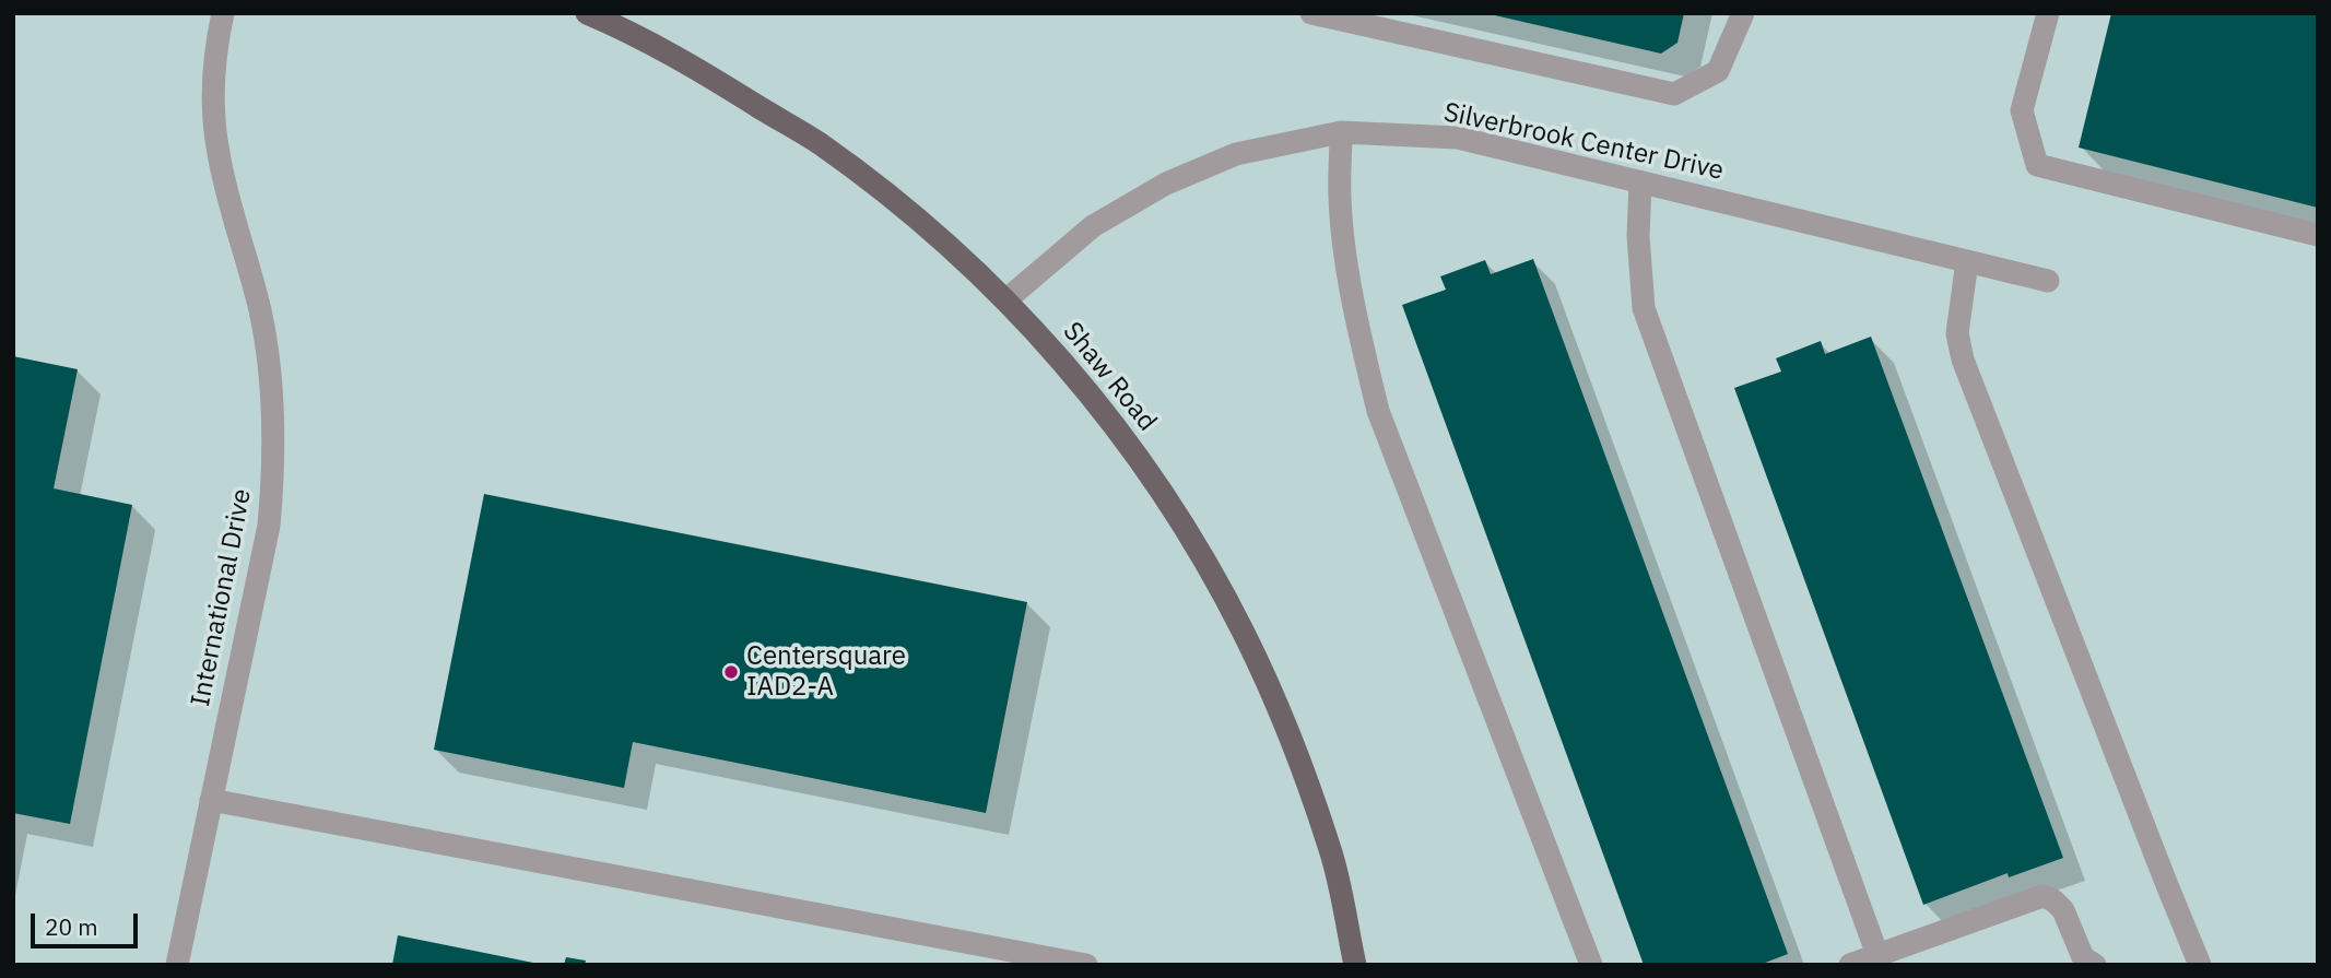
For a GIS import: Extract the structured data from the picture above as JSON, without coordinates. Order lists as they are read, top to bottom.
{
  "streets": {
    "main road": ["Shaw Road"],
    "street": ["Silverbrook Center Drive", "International Drive"]
  },
  "crossings": [
    ["Silverbrook Center Drive", "Shaw Road"]
  ],
  "places": ["Centersquare IAD2-A"],
  "scale_bar": "20 m"
}
